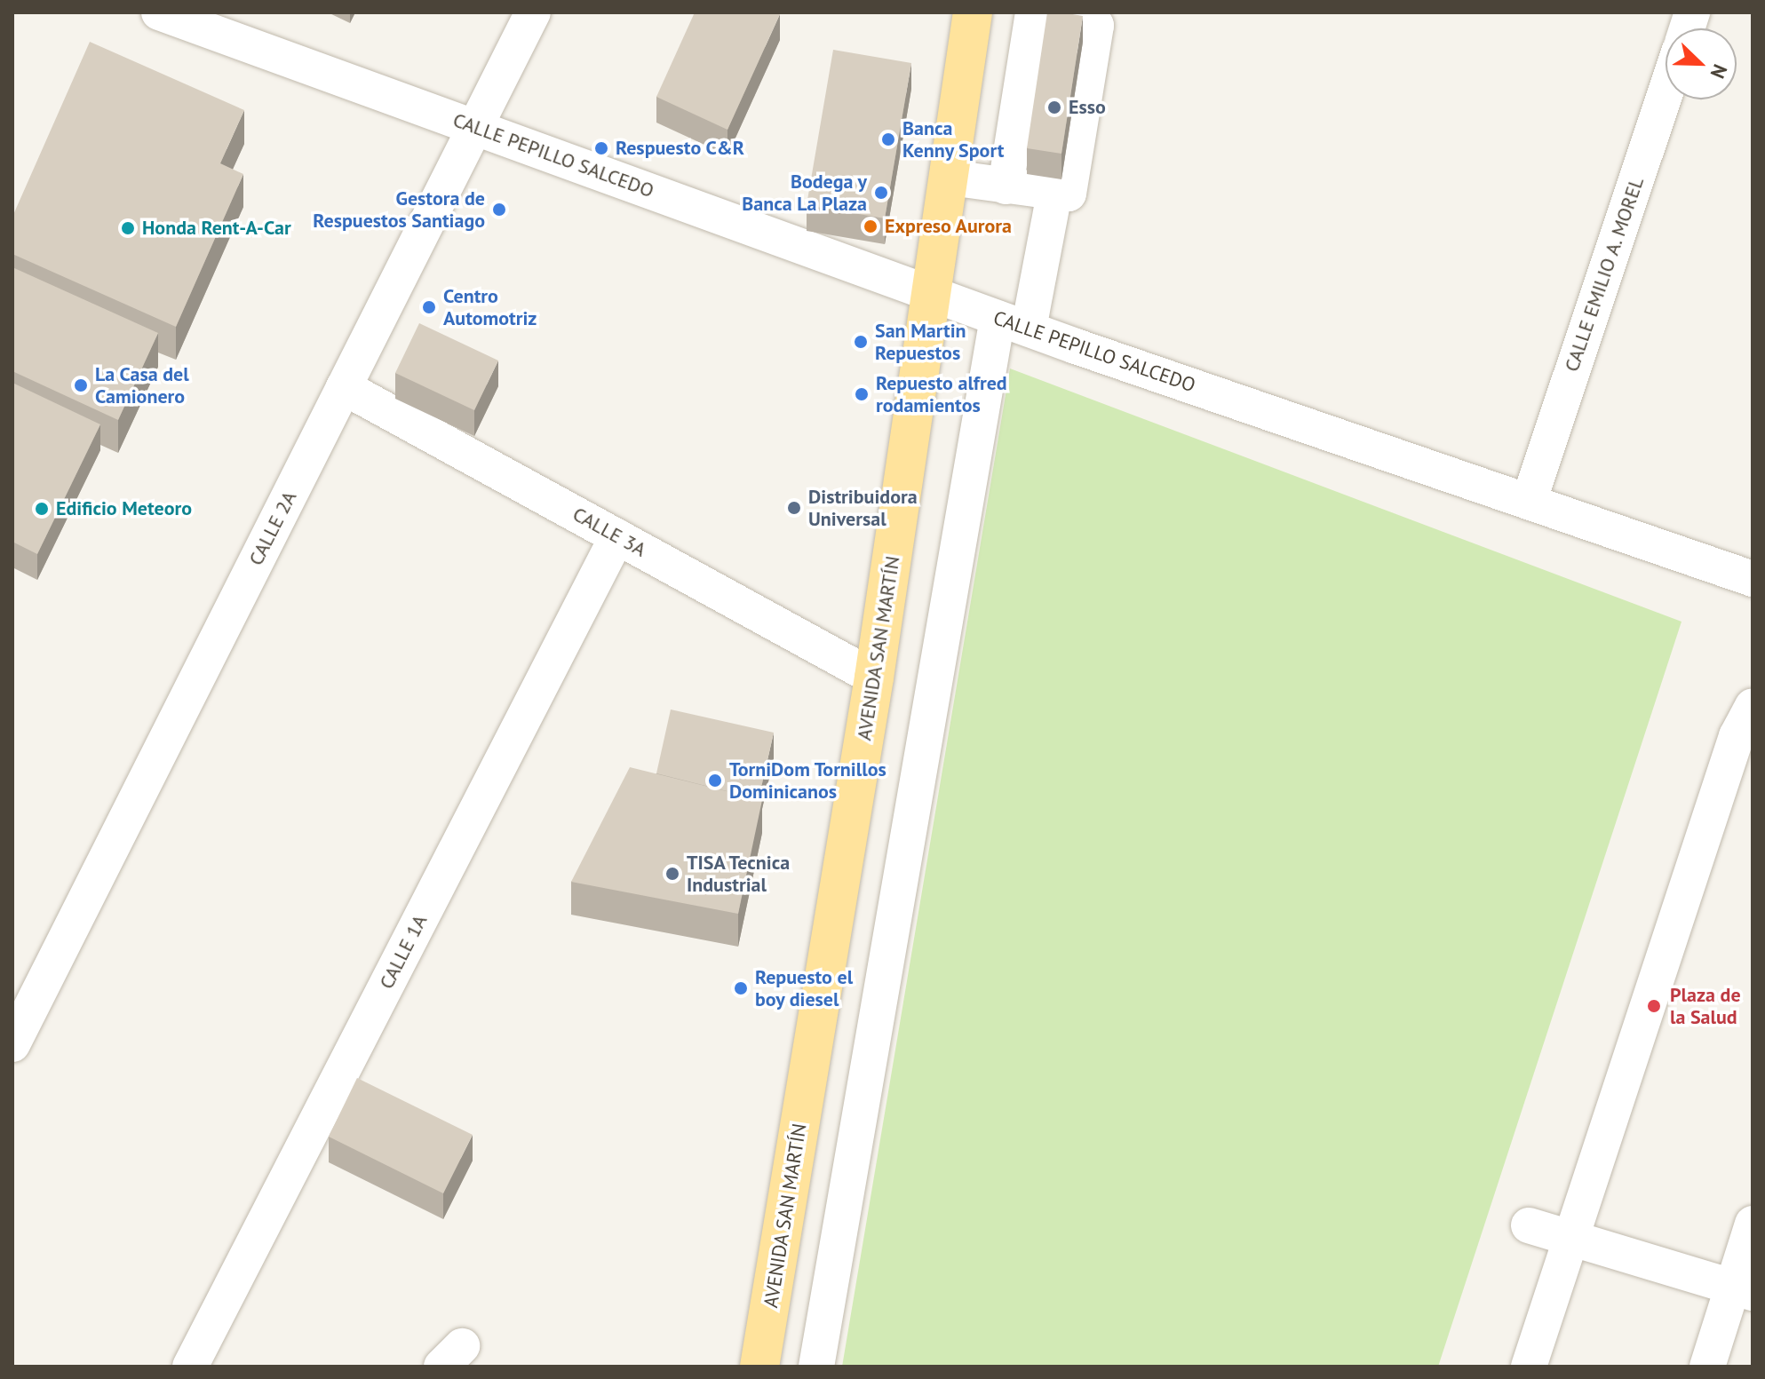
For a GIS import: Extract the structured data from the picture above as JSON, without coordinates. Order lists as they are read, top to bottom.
{
  "streets": {
    "main road": ["AVENIDA SAN MARTÍN"],
    "street": [
      "CALLE PEPILLO SALCEDO",
      "CALLE EMILIO A. MOREL",
      "CALLE 2A",
      "CALLE 3A",
      "CALLE 1A"
    ]
  },
  "crossings": [
    ["CALLE PEPILLO SALCEDO", "CALLE EMILIO A. MOREL"],
    ["CALLE PEPILLO SALCEDO", "CALLE 2A"],
    ["CALLE PEPILLO SALCEDO", "AVENIDA SAN MARTÍN"],
    ["CALLE 2A", "CALLE 3A"],
    ["CALLE 3A", "AVENIDA SAN MARTÍN"],
    ["CALLE 3A", "CALLE 1A"]
  ],
  "places": [
    "Esso",
    "Banca Kenny Sport",
    "Respuesto C&R",
    "Bodega y Banca La Plaza",
    "Gestora de Respuestos Santiago",
    "Expreso Aurora",
    "Honda Rent-A-Car",
    "Centro Automotriz",
    "San Martin Repuestos",
    "La Casa del Camionero",
    "Repuesto alfred rodamientos",
    "Distribuidora Universal",
    "Edificio Meteoro",
    "TorniDom Tornillos Dominicanos",
    "TISA Tecnica Industrial",
    "Repuesto el boy diesel",
    "Plaza de la Salud"
  ],
  "north": "bottom right"
}
